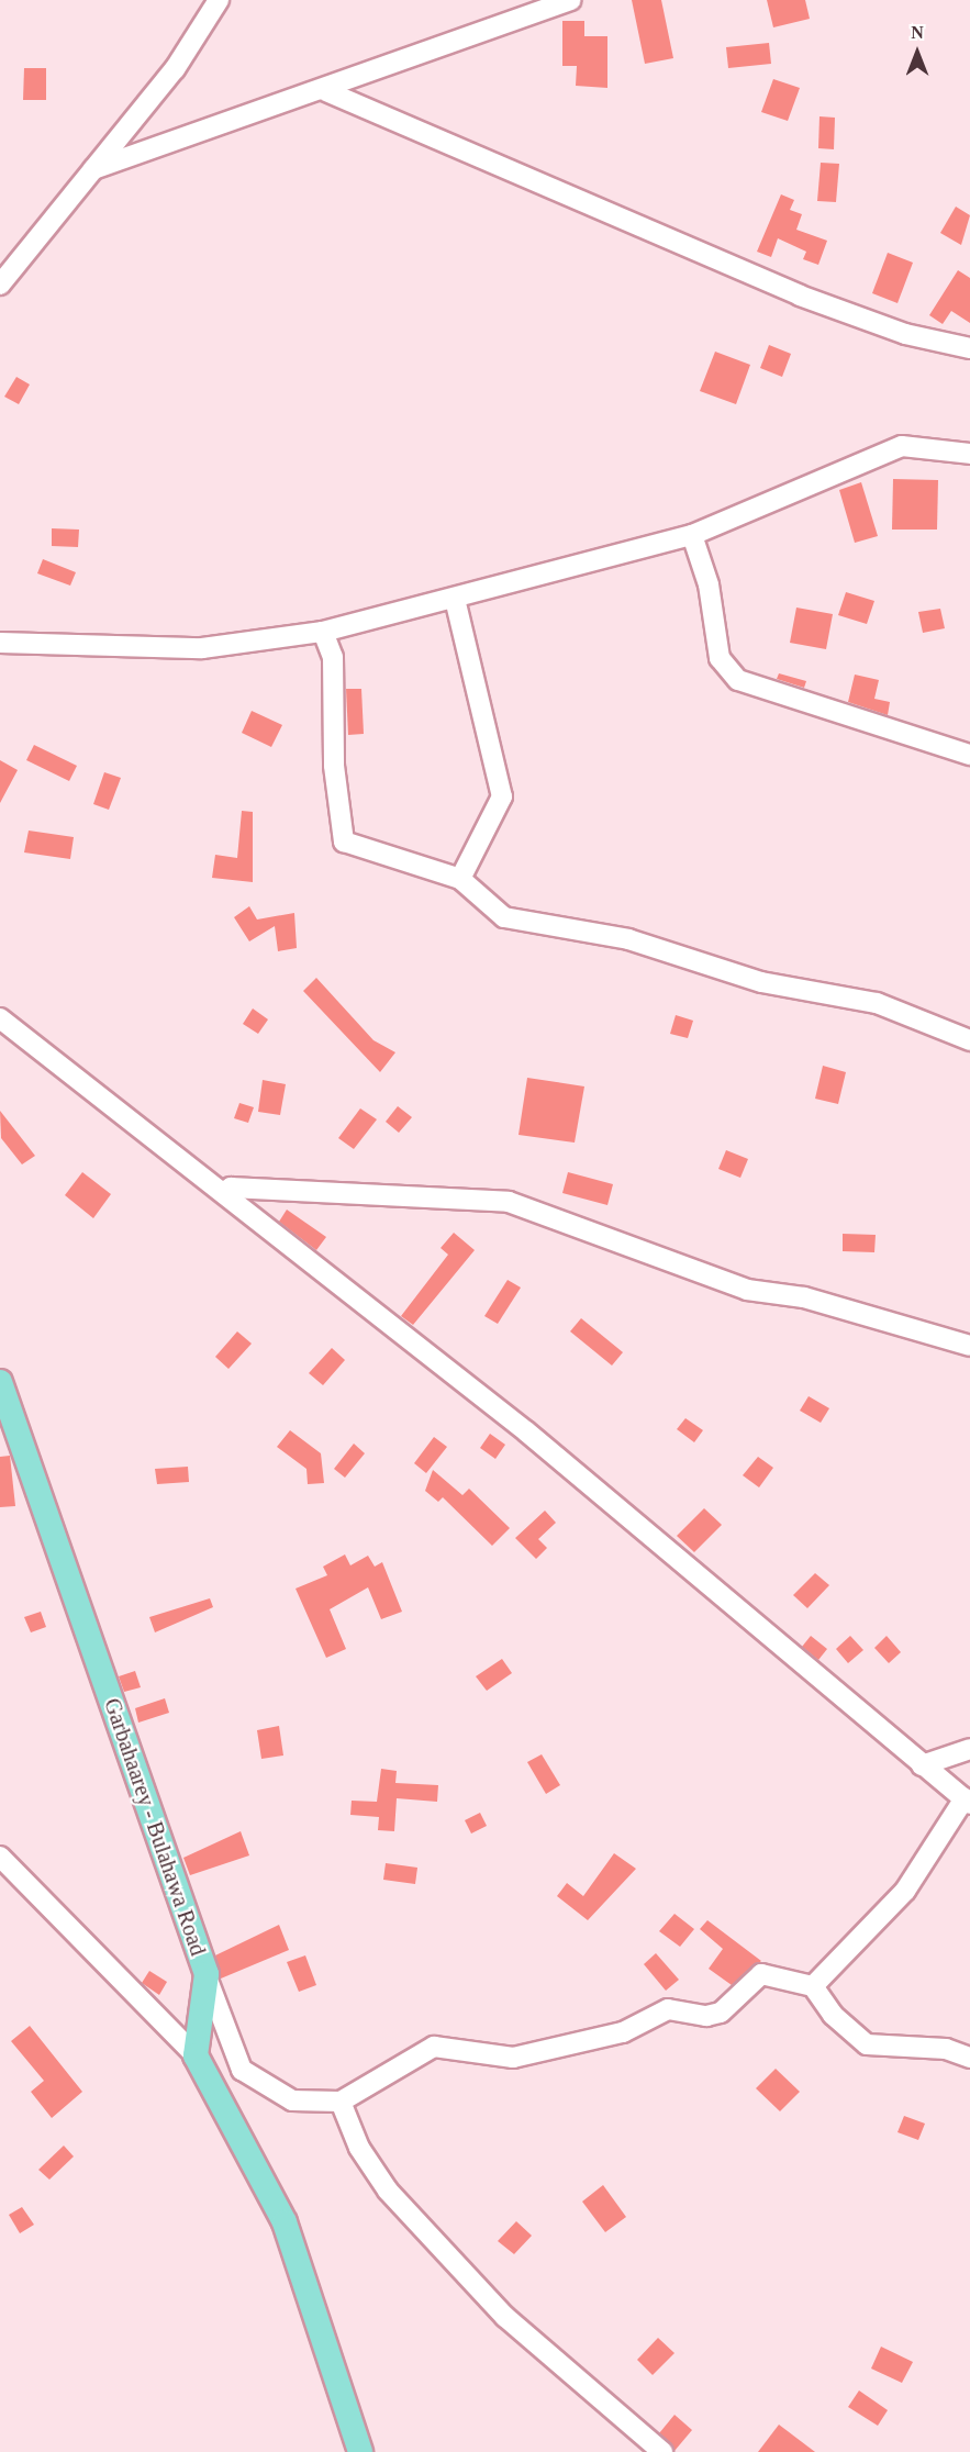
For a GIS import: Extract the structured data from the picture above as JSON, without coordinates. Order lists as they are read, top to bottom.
{
  "streets": {
    "main road": ["Garbahaarey - Bulahawa Road"]
  },
  "north": "top"
}
